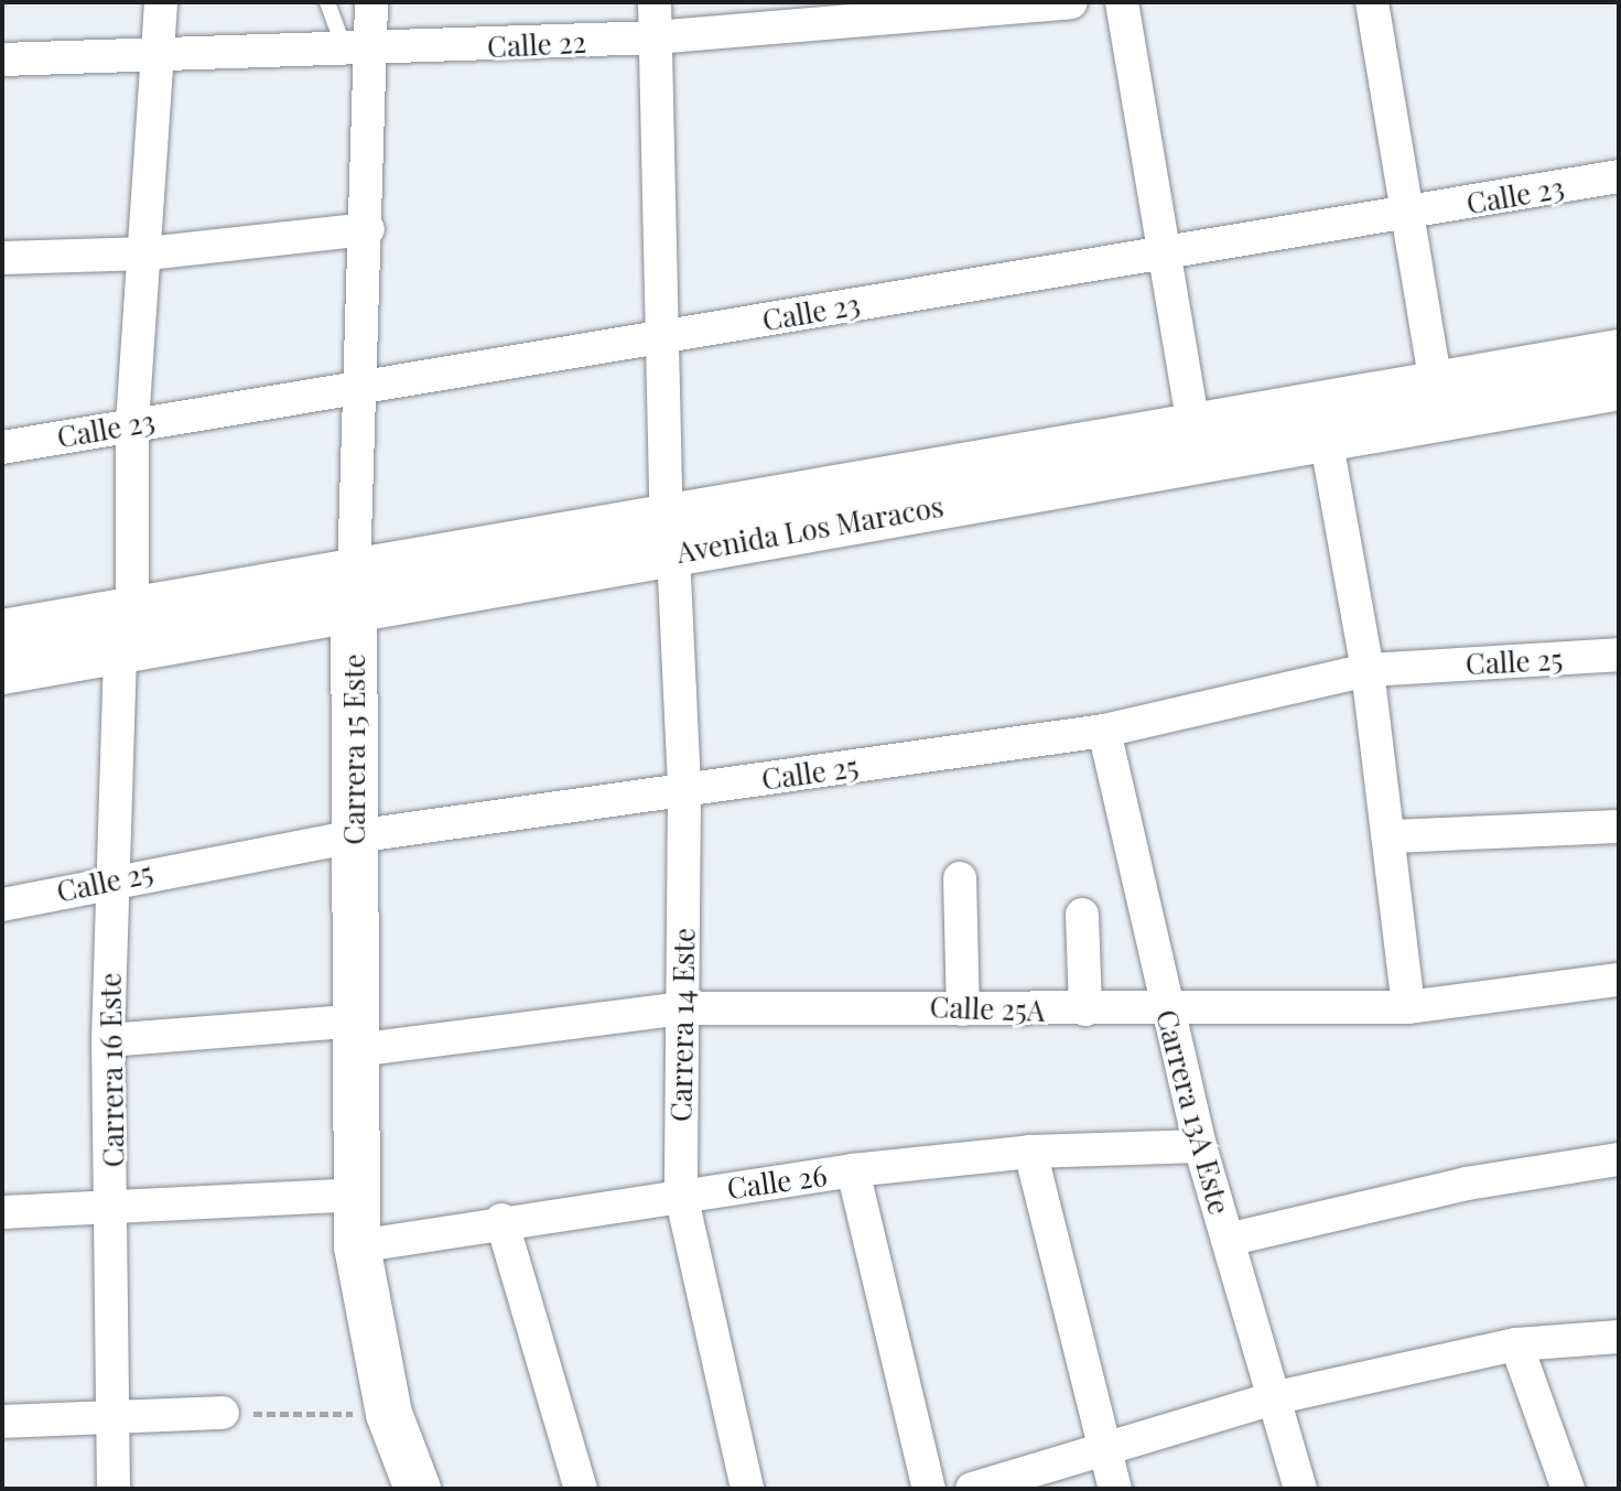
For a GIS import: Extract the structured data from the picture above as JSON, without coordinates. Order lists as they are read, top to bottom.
{
  "streets": {
    "street": [
      "Calle 22",
      "Calle 23",
      "Avenida Los Maracos",
      "Calle 25",
      "Carrera 15 Este",
      "Calle 25A",
      "Carrera 14 Este",
      "Carrera 16 Este",
      "Carrera 13A Este",
      "Calle 26"
    ]
  },
  "crossings": [
    ["Calle 22", "Carrera 15 Este"],
    ["Calle 22", "Carrera 14 Este"],
    ["Calle 22", "Carrera 16 Este"],
    ["Calle 23", "Carrera 15 Este"],
    ["Calle 23", "Carrera 14 Este"],
    ["Calle 23", "Carrera 16 Este"],
    ["Avenida Los Maracos", "Carrera 15 Este"],
    ["Avenida Los Maracos", "Carrera 14 Este"],
    ["Avenida Los Maracos", "Carrera 16 Este"],
    ["Calle 25", "Carrera 15 Este"],
    ["Calle 25", "Carrera 14 Este"],
    ["Calle 25", "Carrera 16 Este"],
    ["Calle 25", "Carrera 13A Este"],
    ["Carrera 15 Este", "Calle 25A"],
    ["Carrera 15 Este", "Calle 26"],
    ["Calle 25A", "Carrera 14 Este"],
    ["Calle 25A", "Carrera 16 Este"],
    ["Calle 25A", "Carrera 13A Este"],
    ["Carrera 14 Este", "Calle 26"],
    ["Carrera 13A Este", "Calle 26"]
  ]
}
